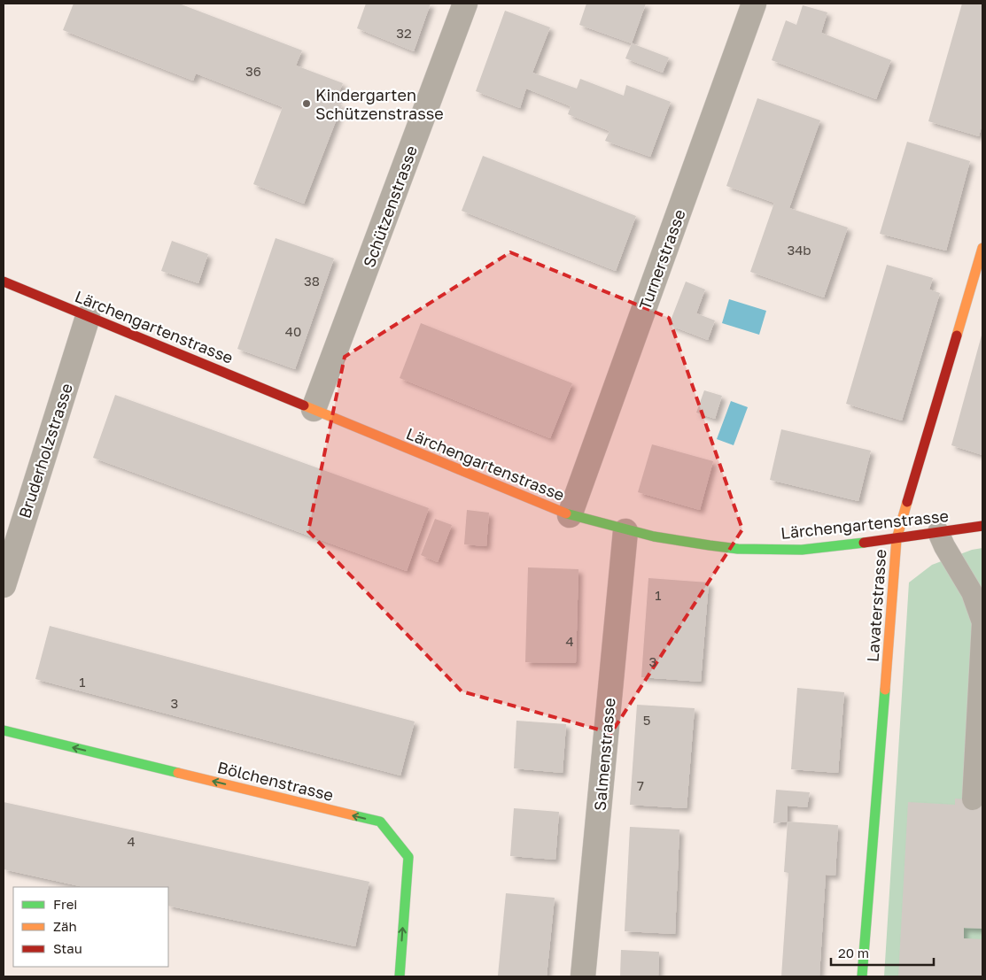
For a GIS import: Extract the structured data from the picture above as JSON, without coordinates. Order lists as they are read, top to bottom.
{
  "streets": {
    "street": [
      "Schützenstrasse",
      "Turnerstrasse",
      "Lärchengartenstrasse",
      "Bruderholzstrasse",
      "Lavaterstrasse",
      "Salmenstrasse",
      "Bölchenstrasse"
    ]
  },
  "crossings": [
    ["Schützenstrasse", "Lärchengartenstrasse"],
    ["Turnerstrasse", "Lärchengartenstrasse"],
    ["Lärchengartenstrasse", "Bruderholzstrasse"],
    ["Lärchengartenstrasse", "Lavaterstrasse"],
    ["Lärchengartenstrasse", "Salmenstrasse"]
  ],
  "one_way": ["Bölchenstrasse"],
  "places": ["Kindergarten Schützenstrasse"],
  "house_numbers": [
    "32",
    "36",
    "34b",
    "38",
    "40",
    "1",
    "4",
    "3",
    "1",
    "3",
    "5",
    "7",
    "4"
  ],
  "legend": ["Frei", "Zäh", "Stau"],
  "scale_bar": "20 m"
}
